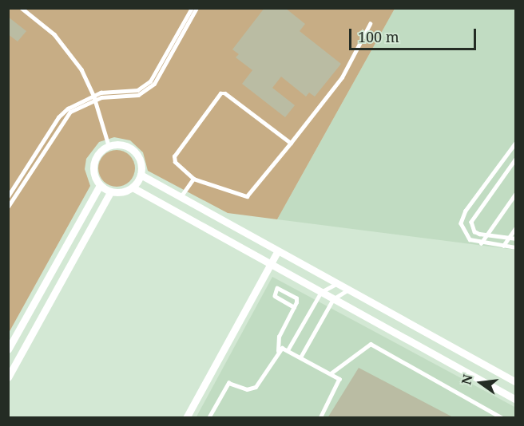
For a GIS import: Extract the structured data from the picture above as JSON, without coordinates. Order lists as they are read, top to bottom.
{
  "scale_bar": "100 m",
  "north": "left"
}
